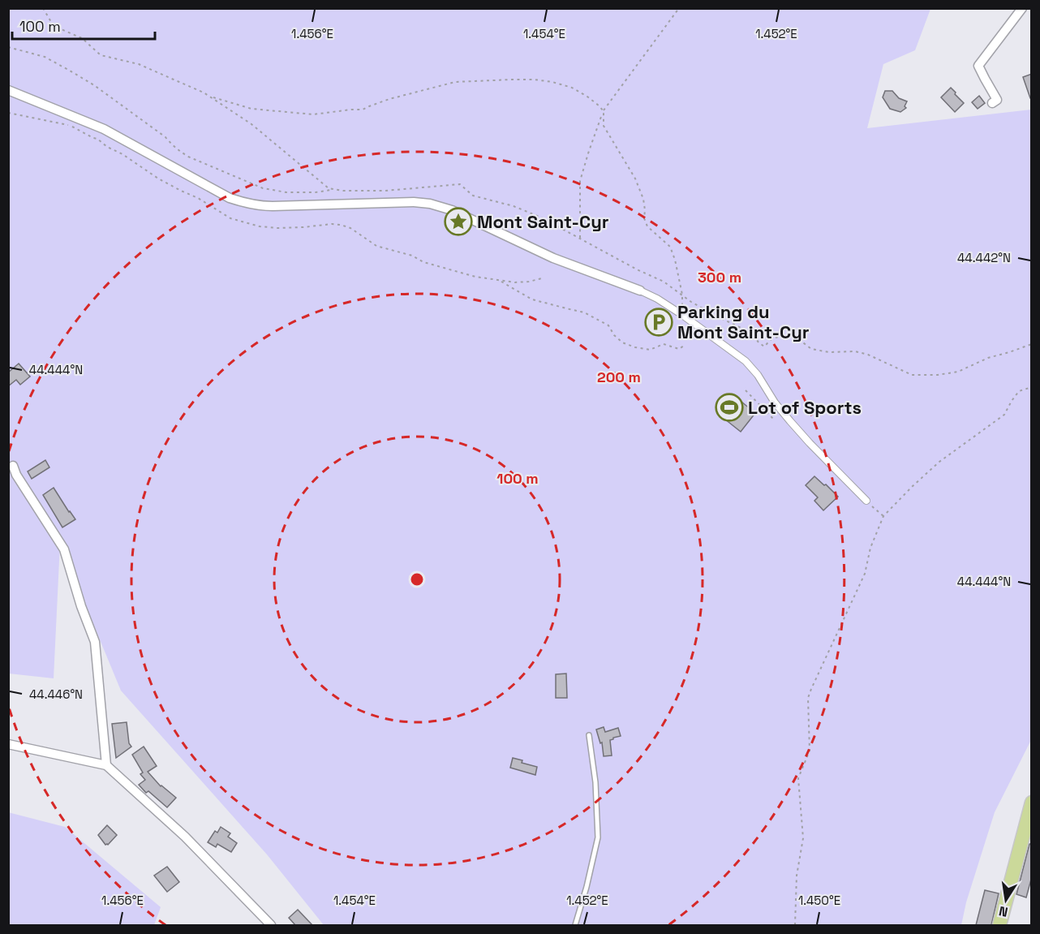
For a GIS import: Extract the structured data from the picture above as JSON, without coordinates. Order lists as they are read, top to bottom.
{
  "places": {
    "place": ["Mont Saint-Cyr"],
    "parking": ["Parking du Mont Saint-Cyr"],
    "sports": ["Lot of Sports"]
  },
  "scale_bar": "100 m",
  "north": "bottom",
  "coordinates": [
    "1.456°E",
    "1.454°E",
    "1.452°E",
    "44.442°N",
    "44.444°N",
    "44.446°N",
    "1.450°E"
  ],
  "rings": ["300 m", "200 m", "100 m"]
}
